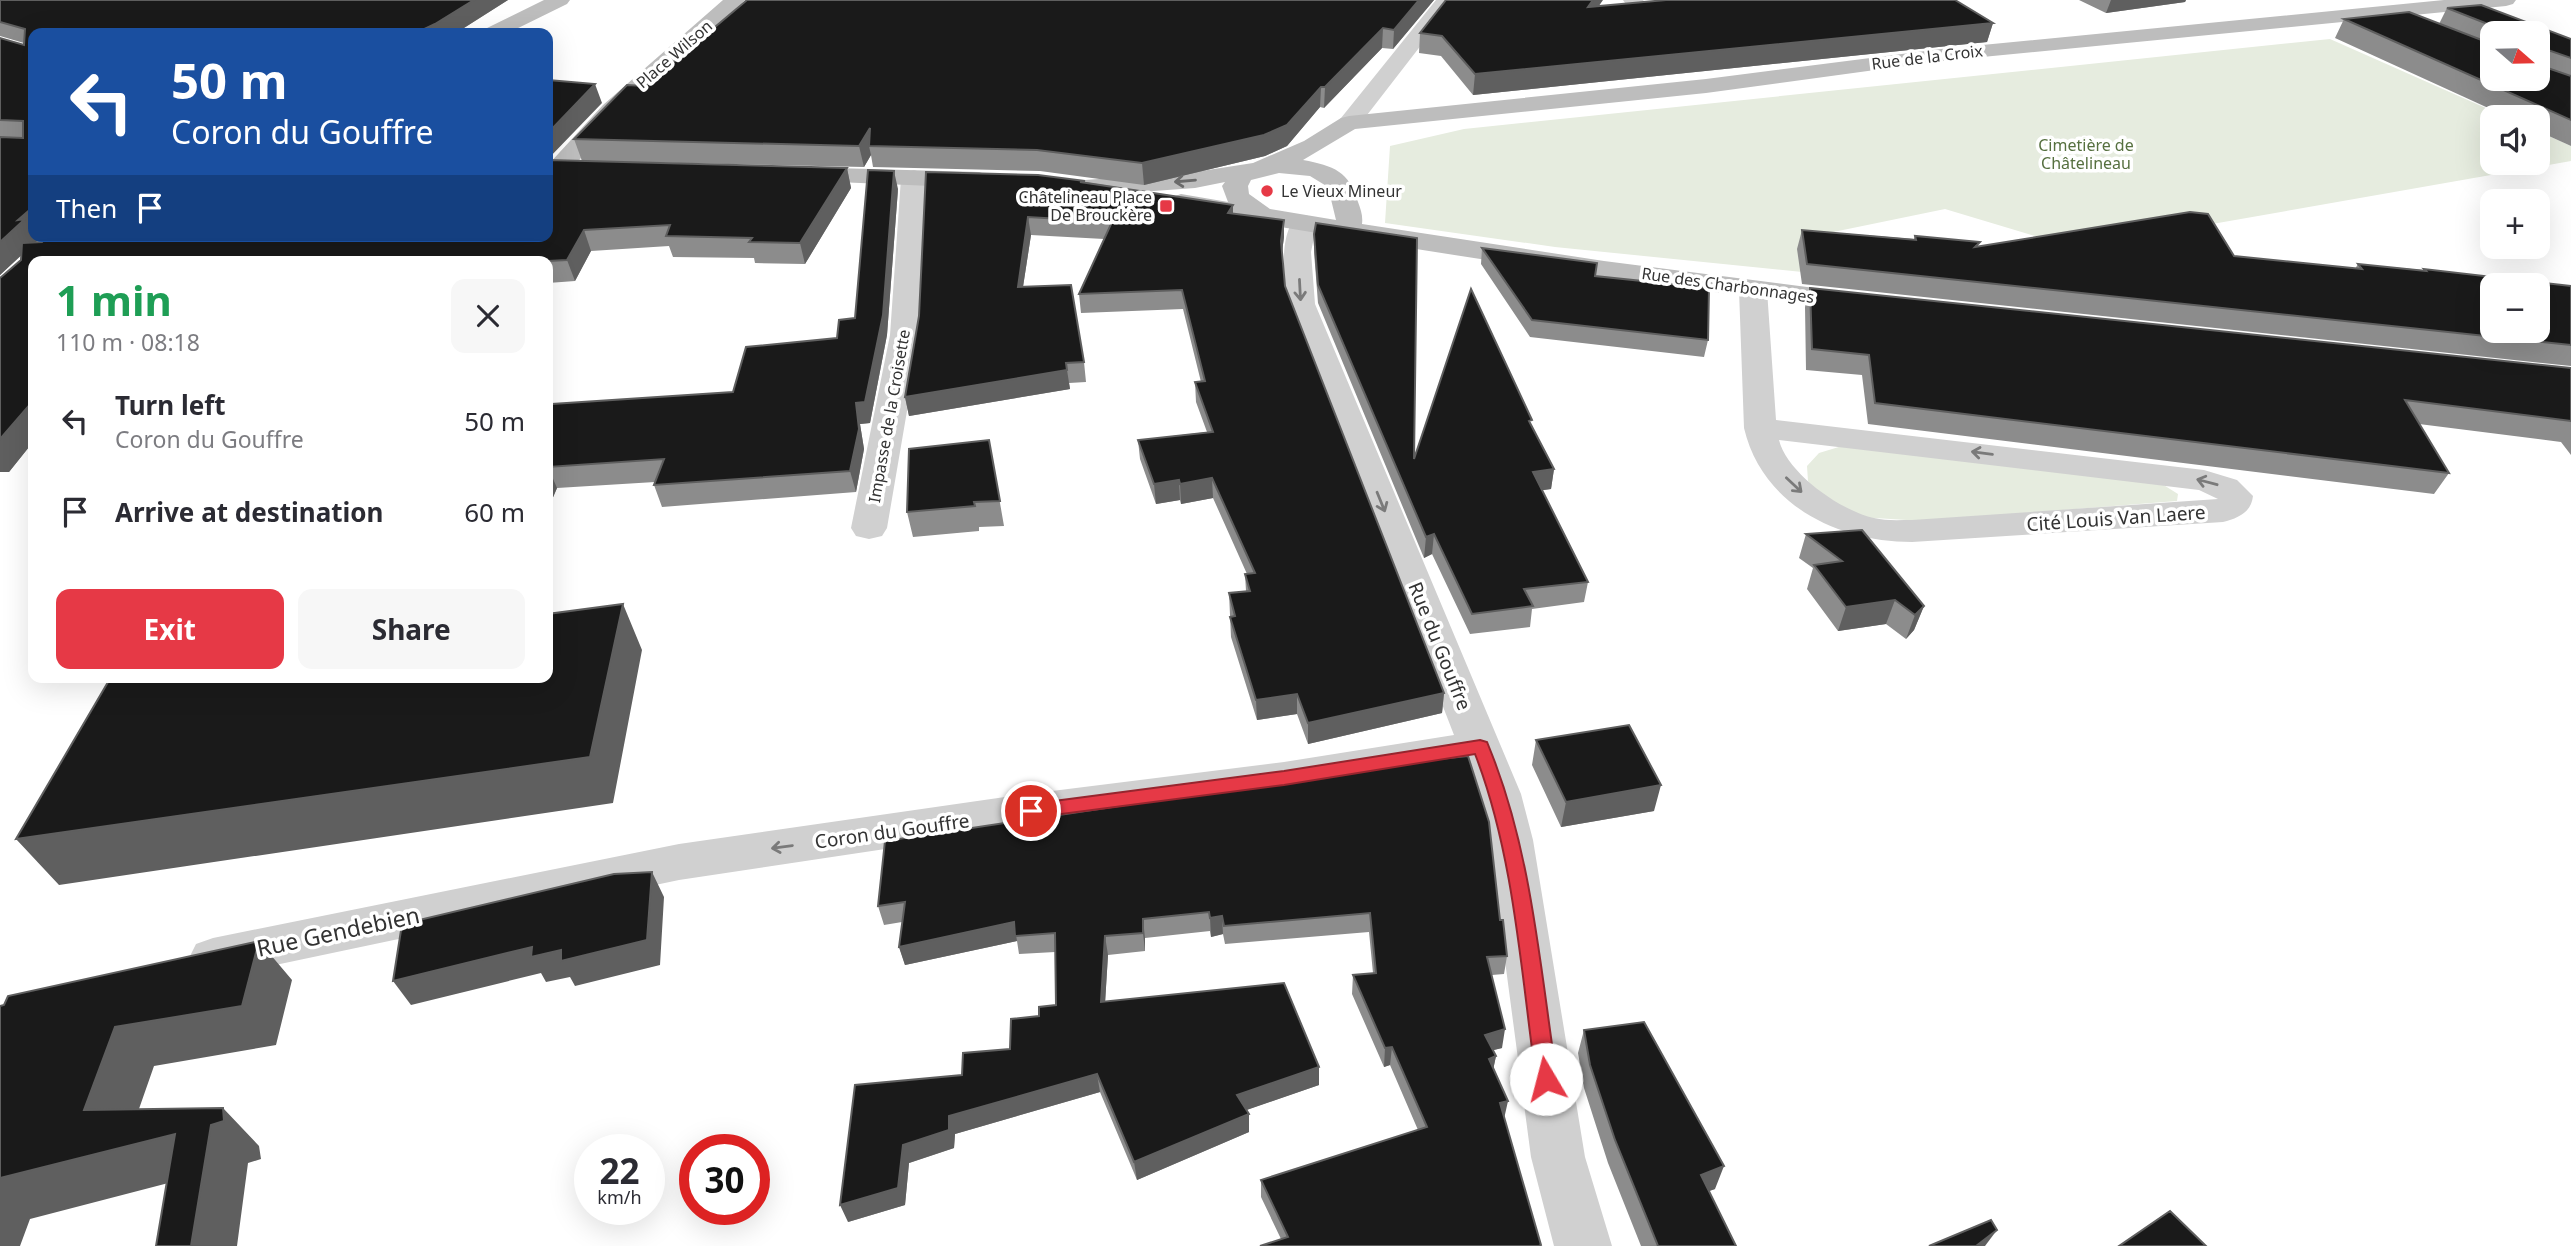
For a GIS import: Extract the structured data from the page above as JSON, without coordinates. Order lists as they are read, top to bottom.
{
  "streets": {
    "street": [
      "Place Wilson",
      "Rue de la Croix",
      "Rue des Charbonnages",
      "Impasse de la Croisette",
      "Cité Louis Van Laere",
      "Rue du Gouffre",
      "Coron du Gouffre",
      "Rue Gendebien"
    ]
  },
  "crossings": [
    ["Rue des Charbonnages", "Rue du Gouffre"],
    ["Rue du Gouffre", "Coron du Gouffre"],
    ["Coron du Gouffre", "Rue Gendebien"]
  ],
  "one_way": ["Rue du Gouffre", "Coron du Gouffre"],
  "parks": ["Cimetière de Châtelineau"],
  "places": {
    "other": ["Le Vieux Mineur"],
    "transit": ["Châtelineau Place De Brouckère"]
  },
  "north": "right",
  "page": {
    "map_buttons": ["+", "−"],
    "turn": ["50 m", "Coron du Gouffre"],
    "then": "Then",
    "heading": ["1 min", "110 m · 08:18"],
    "list": [
      {
        "name": "Turn left",
        "note": "Coron du Gouffre",
        "value": "50 m"
      },
      {
        "name": "Arrive at destination",
        "value": "60 m"
      }
    ],
    "buttons": ["Exit", "Share"],
    "speed": "22 km/h",
    "limit": "30"
  }
}
